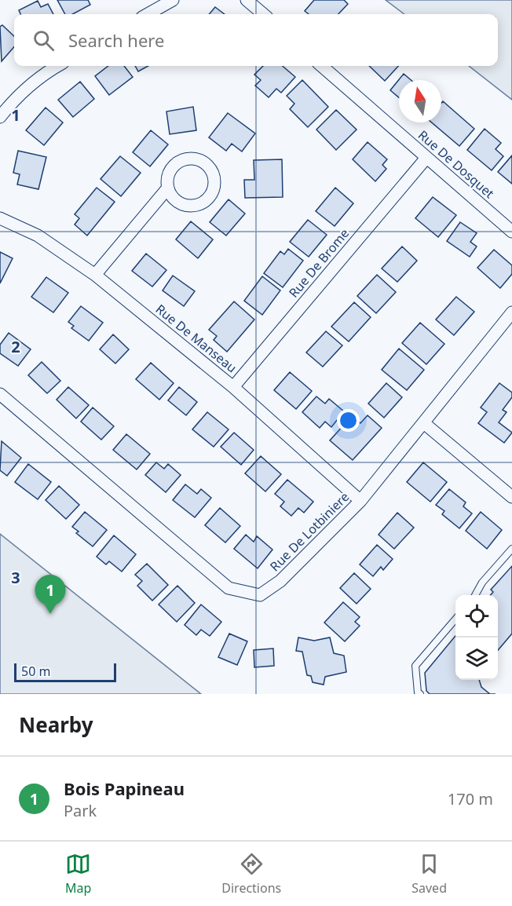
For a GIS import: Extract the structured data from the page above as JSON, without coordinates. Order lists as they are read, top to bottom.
{
  "streets": {
    "street": [
      "Rue De Dosquet",
      "Rue De Brome",
      "Rue De Manseau",
      "Rue De Lotbiniere"
    ]
  },
  "crossings": [
    ["Rue De Dosquet", "Rue De Brome"],
    ["Rue De Brome", "Rue De Manseau"],
    ["Rue De Manseau", "Rue De Lotbiniere"]
  ],
  "scale_bar": "50 m",
  "north": "top",
  "page": {
    "search": "Search here",
    "pins": "1",
    "scale": "50 m",
    "heading": "Nearby",
    "list": [
      {
        "mark": "1",
        "name": "Bois Papineau",
        "note": "Park",
        "value": "170 m"
      }
    ],
    "nav": ["Map", "Directions", "Saved"]
  },
  "grid": {
    "rows": ["1", "2", "3"]
  }
}
